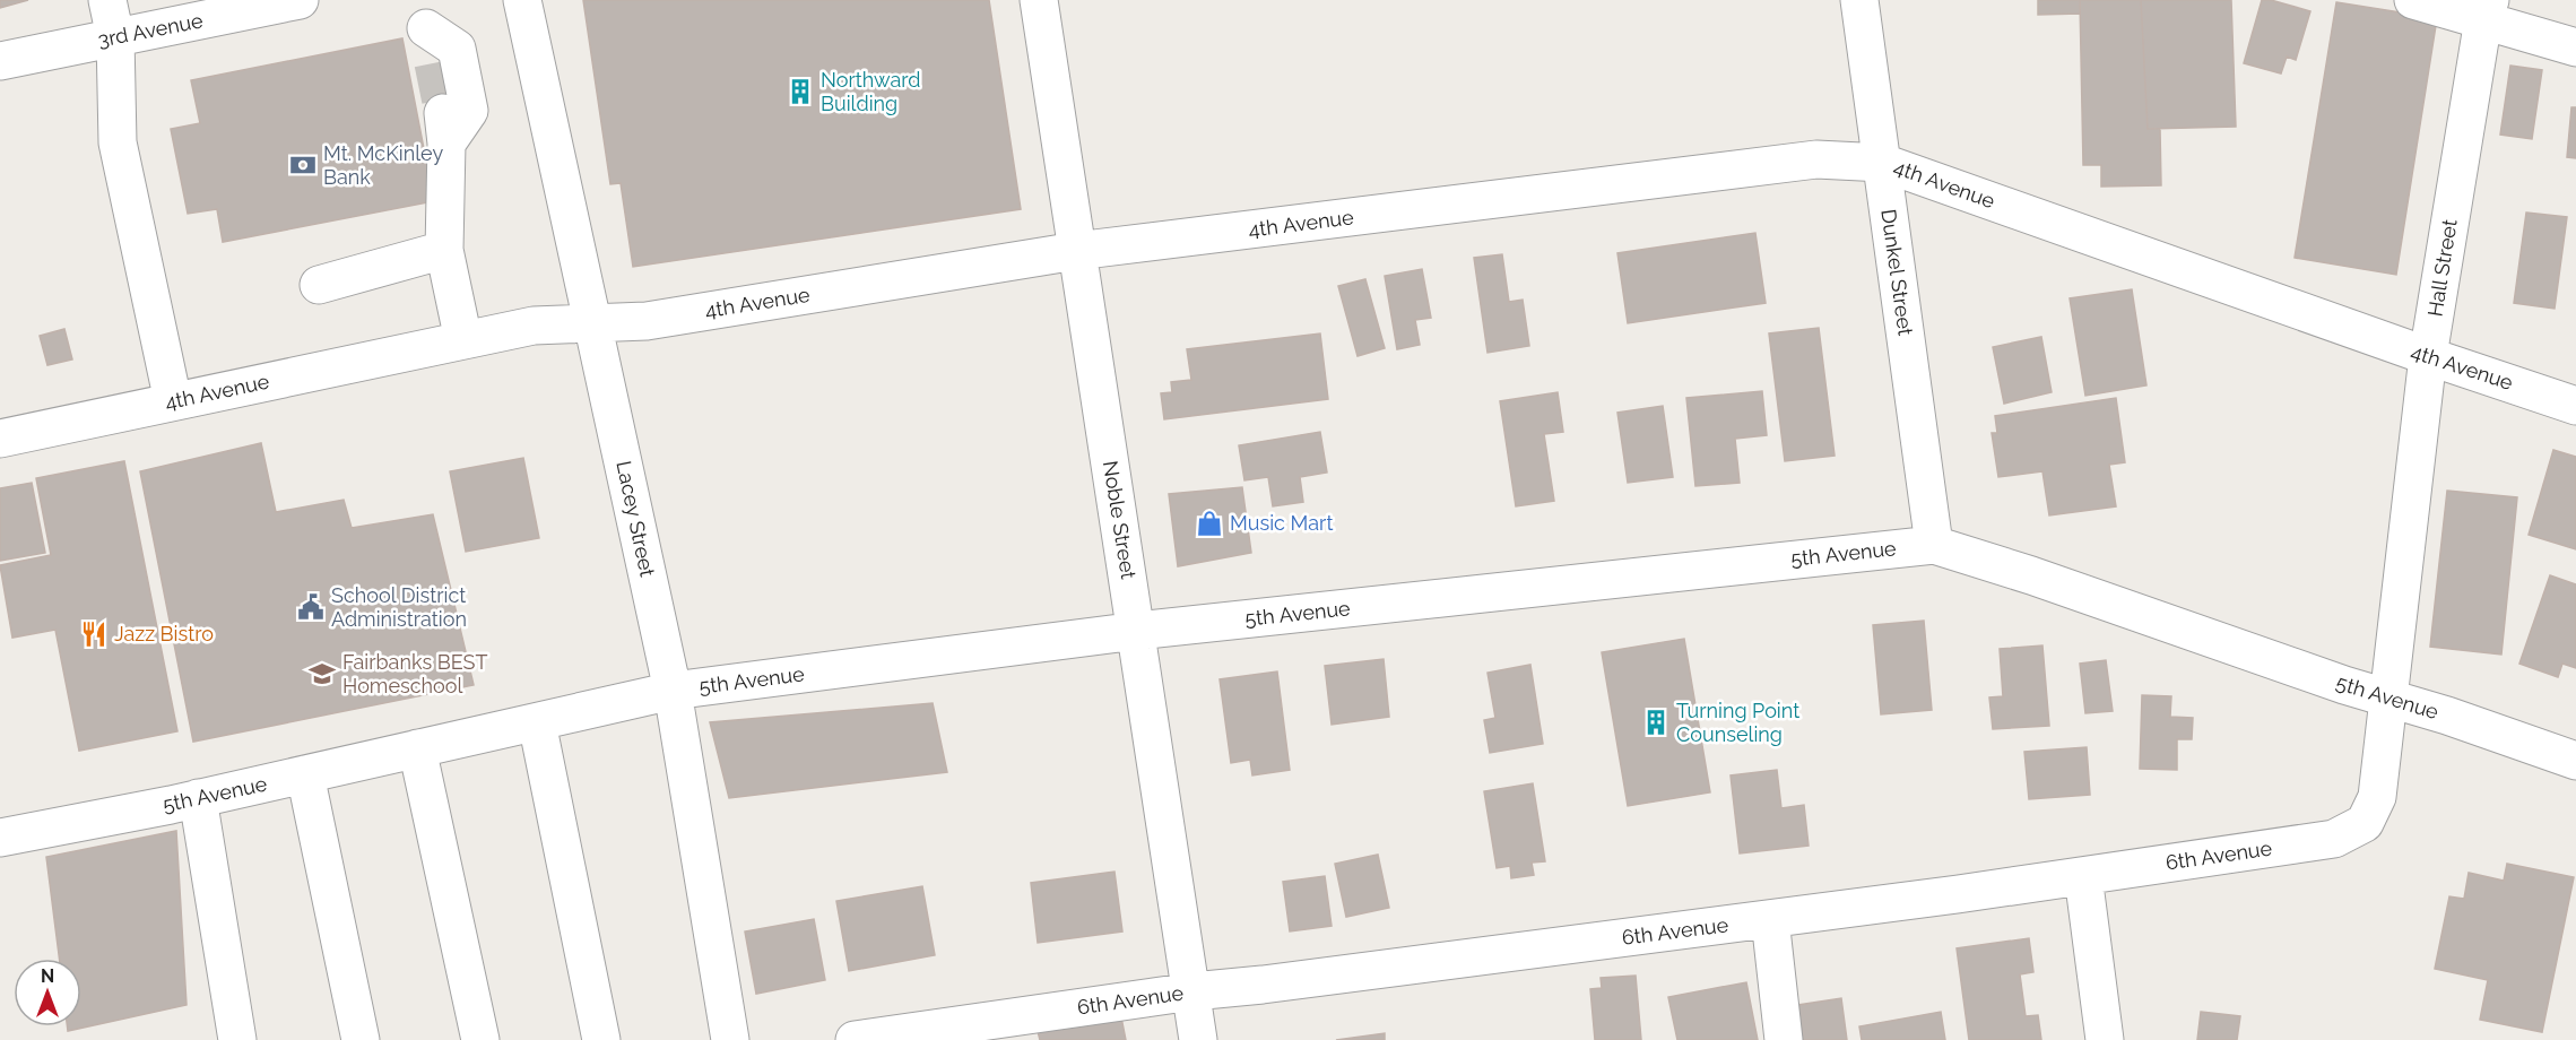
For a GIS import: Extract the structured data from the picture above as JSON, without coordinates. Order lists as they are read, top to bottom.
{
  "streets": {
    "street": [
      "3rd Avenue",
      "4th Avenue",
      "Hall Street",
      "Dunkel Street",
      "Lacey Street",
      "Noble Street",
      "5th Avenue",
      "6th Avenue"
    ]
  },
  "crossings": [
    ["4th Avenue", "Hall Street"],
    ["4th Avenue", "Dunkel Street"],
    ["4th Avenue", "Lacey Street"],
    ["4th Avenue", "Noble Street"],
    ["Hall Street", "5th Avenue"],
    ["Hall Street", "6th Avenue"],
    ["Dunkel Street", "5th Avenue"],
    ["Lacey Street", "5th Avenue"],
    ["Noble Street", "5th Avenue"],
    ["Noble Street", "6th Avenue"],
    ["5th Avenue", "6th Avenue"]
  ],
  "places": {
    "building": ["Northward Building", "Turning Point Counseling"],
    "bank": ["Mt. McKinley Bank"],
    "shop": ["Music Mart"],
    "public building": ["School District Administration"],
    "restaurant": ["Jazz Bistro"],
    "school or university": ["Fairbanks BEST Homeschool"]
  },
  "north": "top"
}
